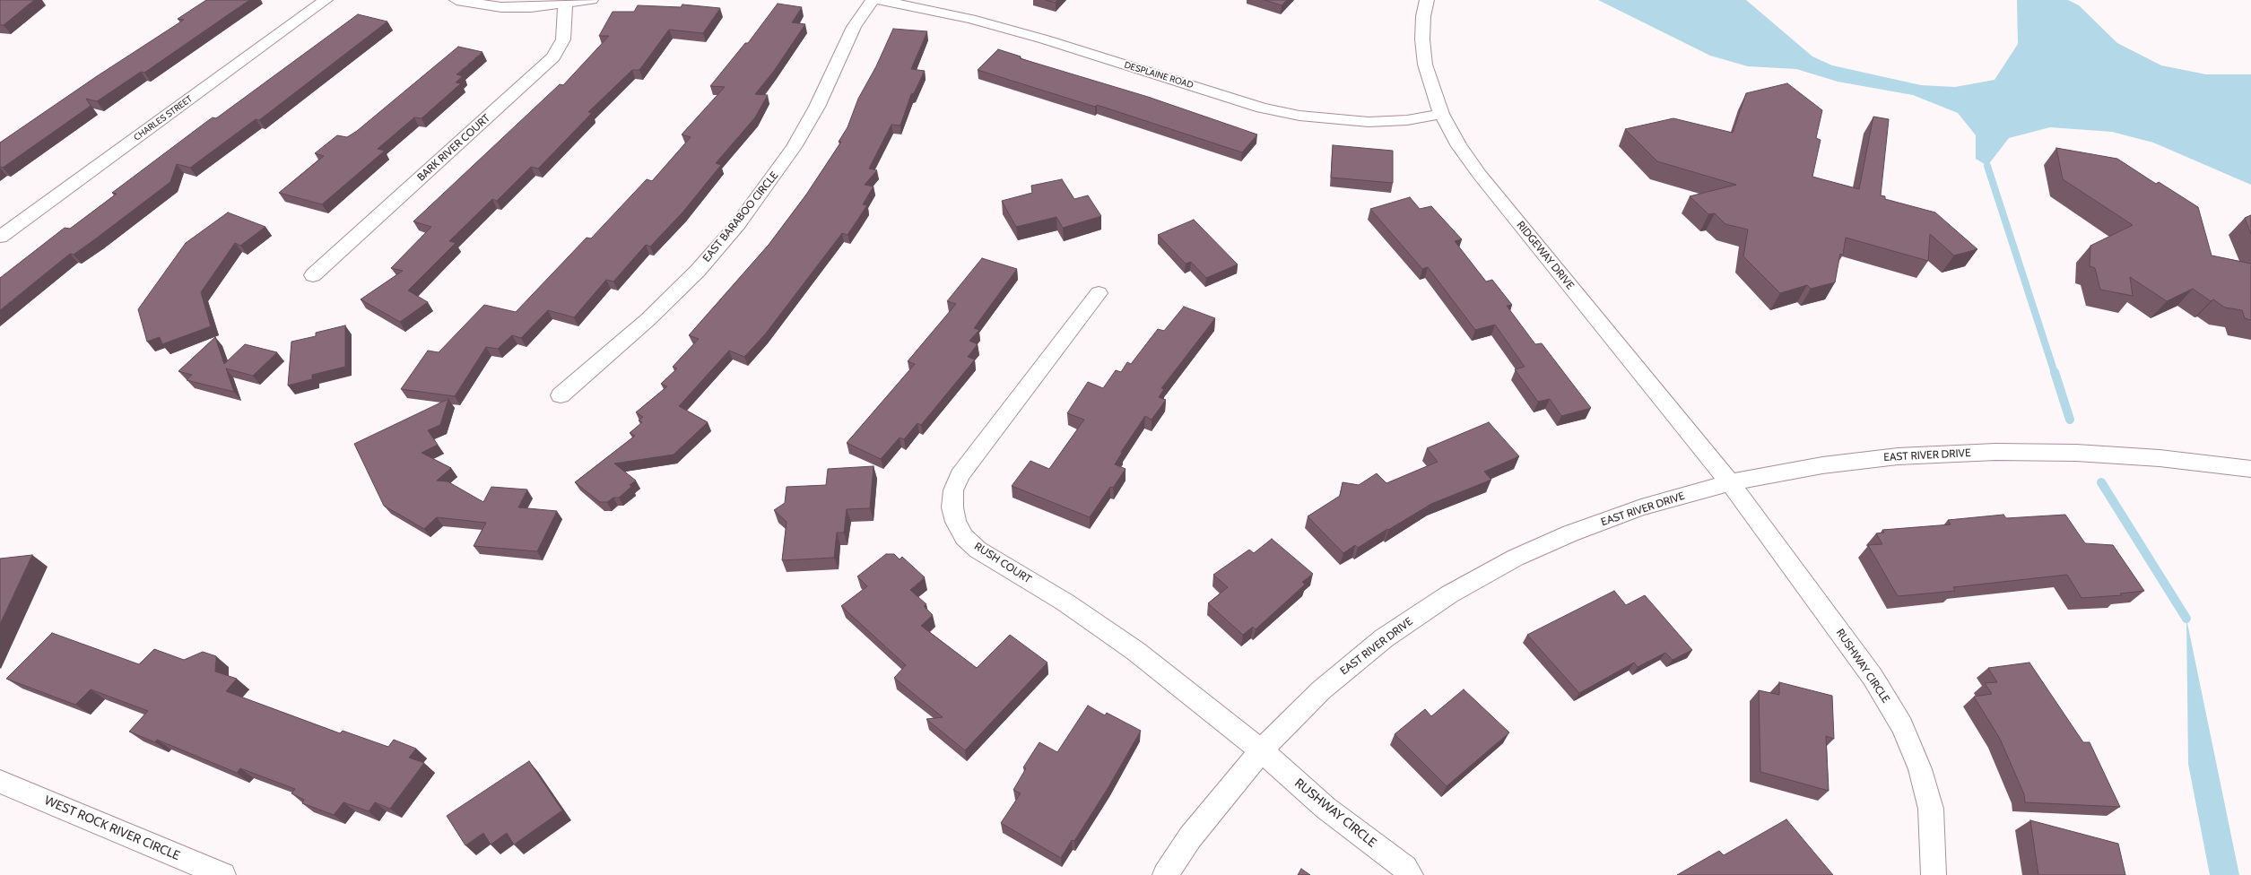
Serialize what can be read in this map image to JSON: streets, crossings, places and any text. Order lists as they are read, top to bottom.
{
  "streets": {
    "street": [
      "DESPLAINE ROAD",
      "CHARLES STREET",
      "BARK RIVER COURT",
      "EAST BARABOO CIRCLE",
      "RIDGEWAY DRIVE",
      "EAST RIVER DRIVE",
      "RUSH COURT",
      "RUSHWAY CIRCLE",
      "WEST ROCK RIVER CIRCLE"
    ]
  },
  "crossings": [
    ["DESPLAINE ROAD", "RIDGEWAY DRIVE"],
    ["RIDGEWAY DRIVE", "EAST RIVER DRIVE"],
    ["RIDGEWAY DRIVE", "RUSHWAY CIRCLE"],
    ["EAST RIVER DRIVE", "RUSH COURT"],
    ["EAST RIVER DRIVE", "RUSHWAY CIRCLE"],
    ["RUSH COURT", "RUSHWAY CIRCLE"]
  ]
}
